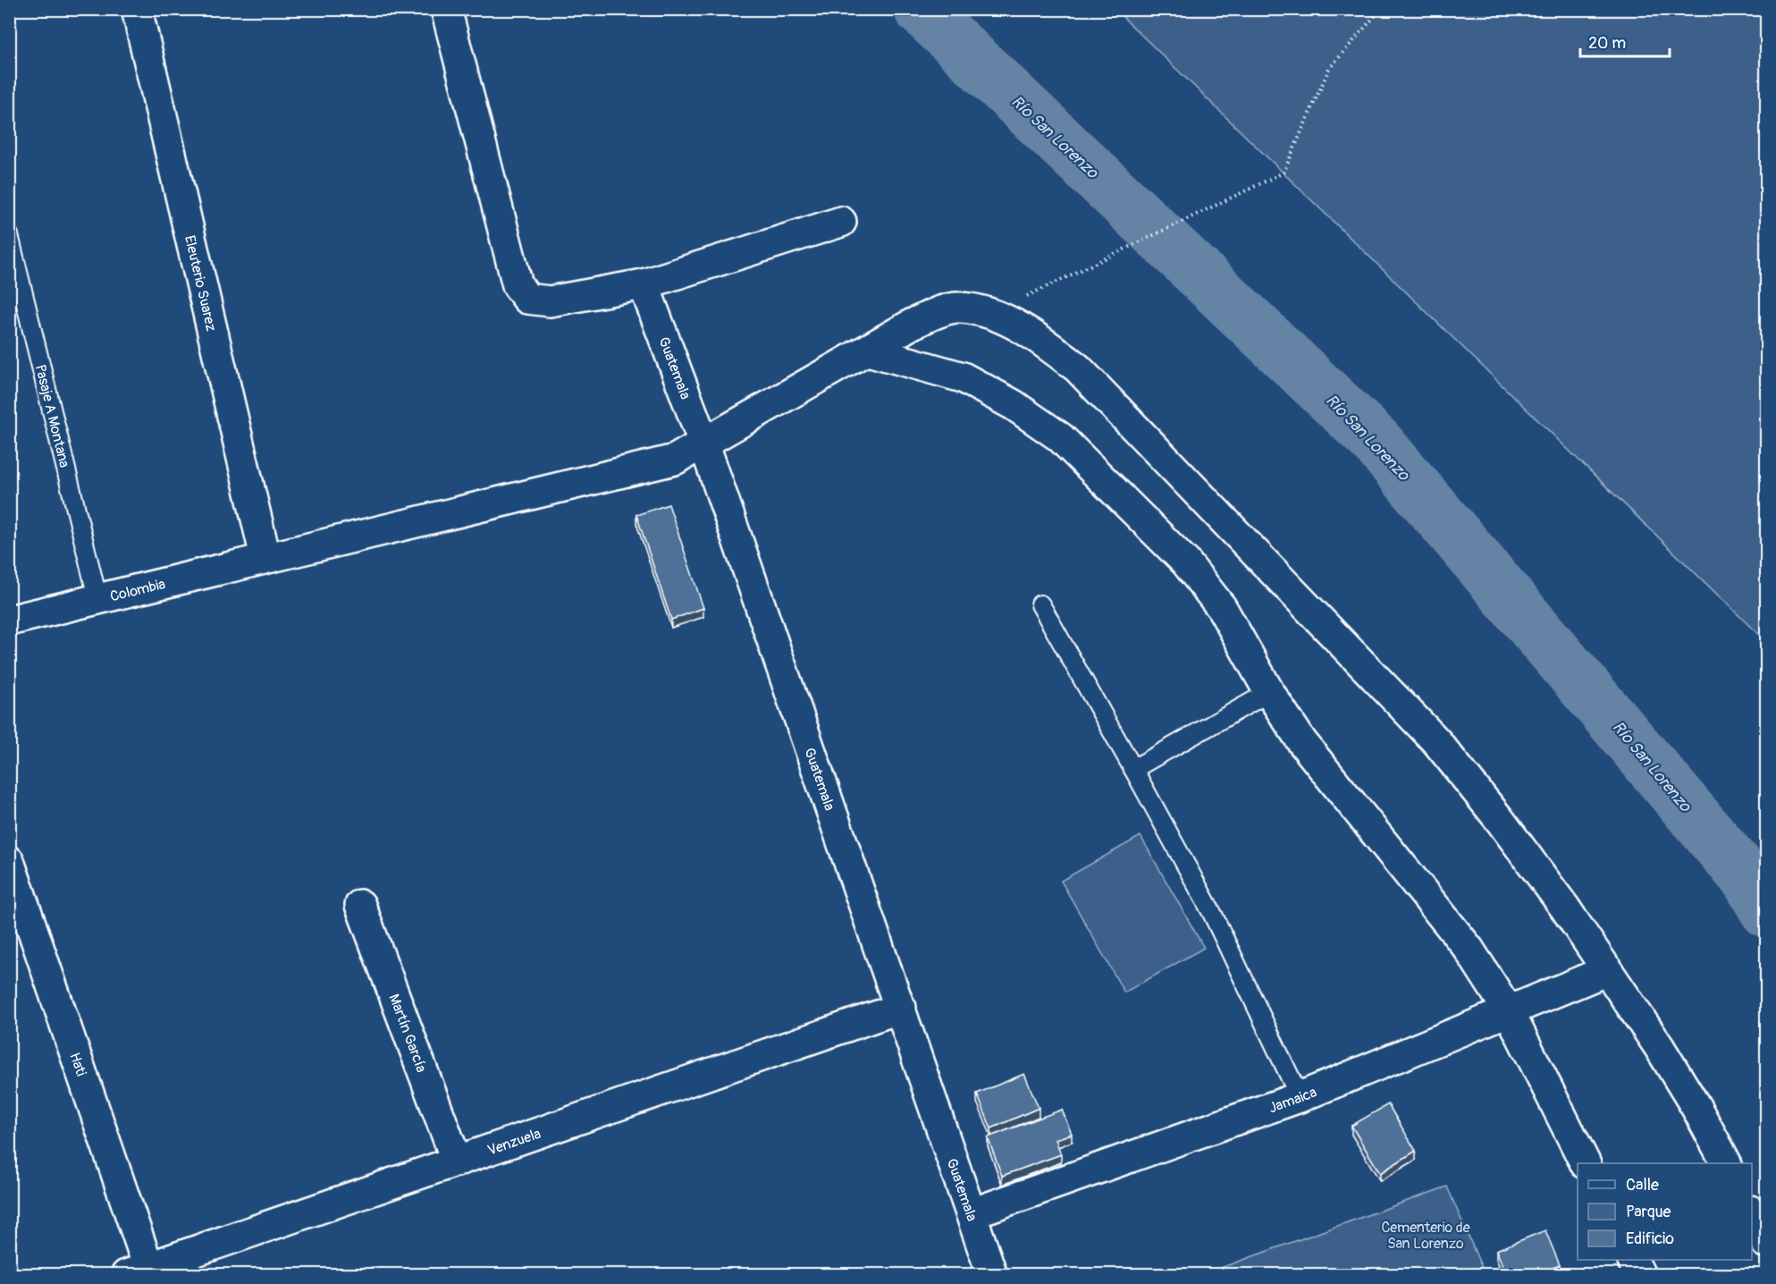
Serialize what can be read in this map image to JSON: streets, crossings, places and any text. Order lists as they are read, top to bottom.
{
  "streets": {
    "street": [
      "Eleuterio Suarez",
      "Guatemala",
      "Colombia",
      "Martín García",
      "Hati",
      "Jamaica",
      "Venzuela"
    ],
    "lane": ["Pasaje A Montana"]
  },
  "crossings": [
    ["Eleuterio Suarez", "Colombia"],
    ["Guatemala", "Colombia"],
    ["Guatemala", "Jamaica"],
    ["Guatemala", "Venzuela"],
    ["Pasaje A Montana", "Colombia"],
    ["Colombia", "Jamaica"],
    ["Martín García", "Venzuela"],
    ["Hati", "Venzuela"]
  ],
  "water": ["Río San Lorenzo"],
  "parks": ["Cementerio de San Lorenzo"],
  "legend": ["Calle", "Parque", "Edificio"],
  "scale_bar": "20 m"
}
